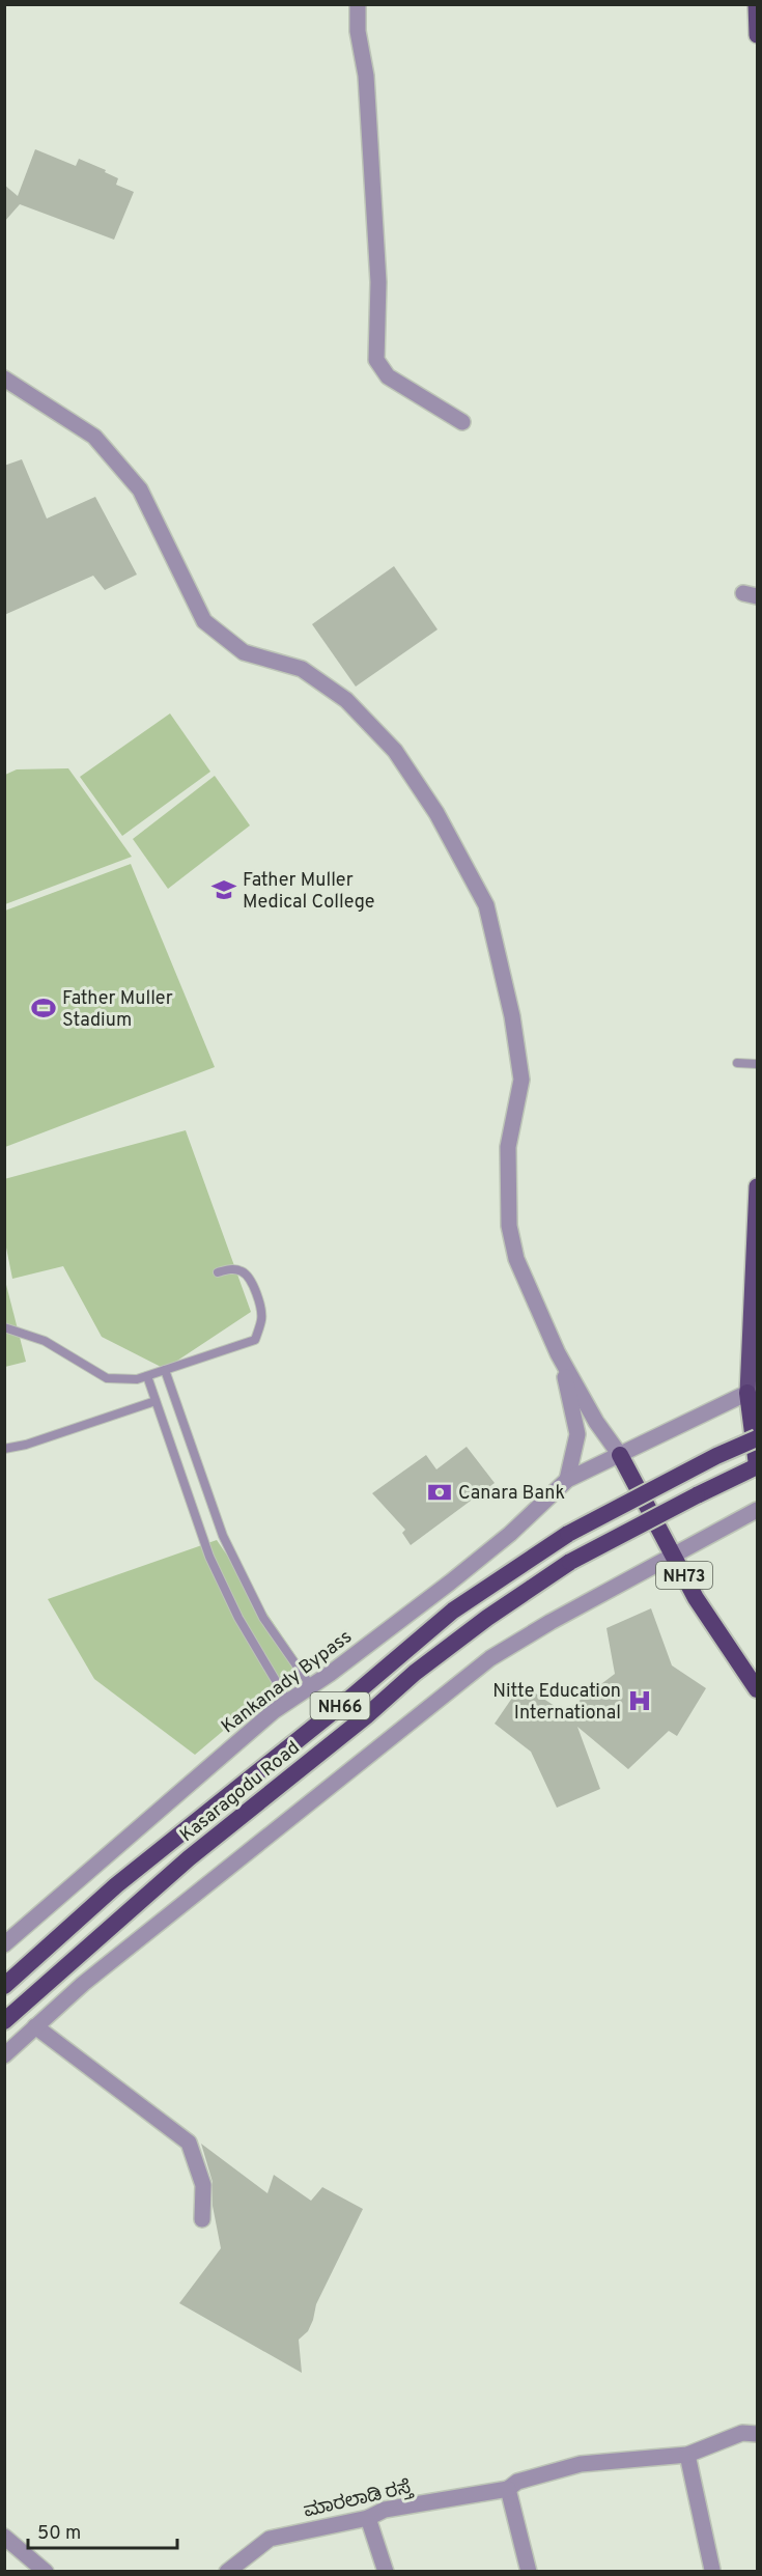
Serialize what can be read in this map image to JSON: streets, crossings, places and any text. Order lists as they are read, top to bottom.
{
  "streets": {
    "highway": ["NH73", "NH66", "Kasaragodu Road"],
    "street": ["Kankanady Bypass", "ಮಾರಲಾಡಿ ರಸ್ತೆ"]
  },
  "crossings": [
    ["NH73", "Kankanady Bypass"]
  ],
  "places": {
    "school or university": ["Father Muller Medical College"],
    "sports": ["Father Muller Stadium"],
    "bank": ["Canara Bank"],
    "hospital": ["Nitte Education International"]
  },
  "scale_bar": "50 m"
}
